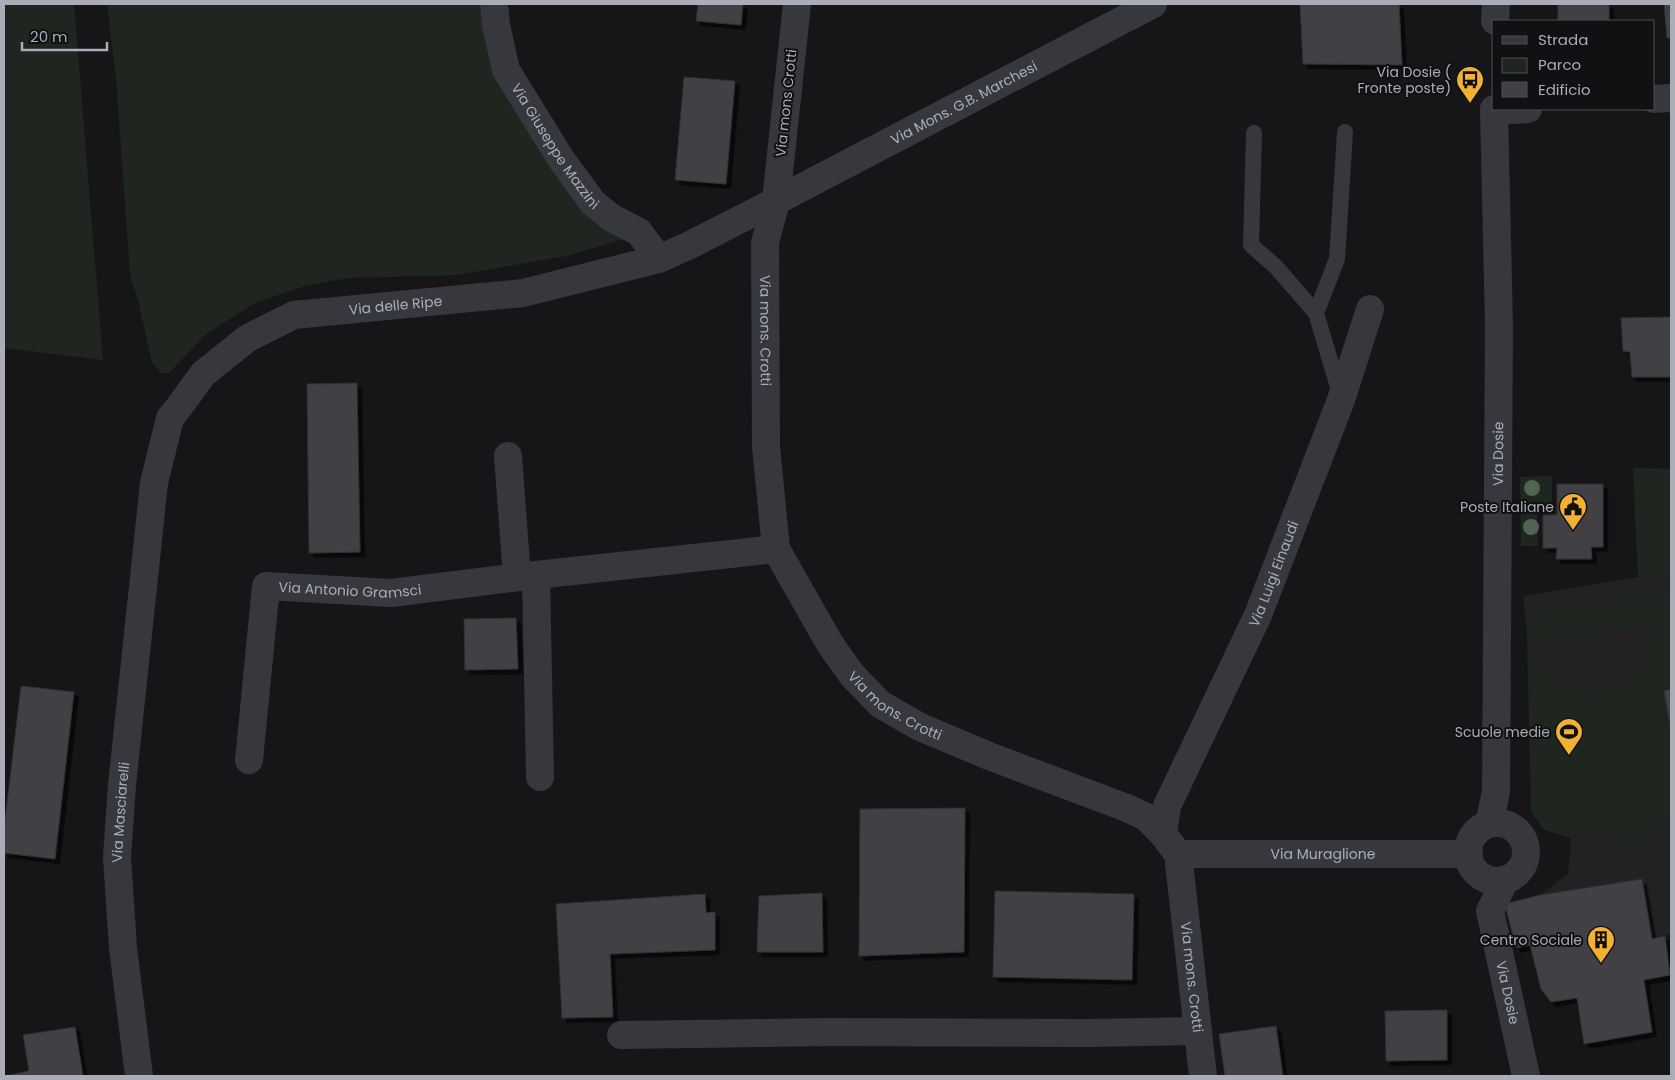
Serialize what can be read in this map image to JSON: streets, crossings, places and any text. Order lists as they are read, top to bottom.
{
  "streets": {
    "street": [
      "Via Mons. G.B. Marchesi",
      "Via mons Crotti",
      "Via Giuseppe Mazzini",
      "Via delle Ripe",
      "Via mons. Crotti",
      "Via Dosie",
      "Via Luigi Einaudi",
      "Via Antonio Gramsci",
      "Via Masciarelli",
      "Via Muraglione"
    ]
  },
  "crossings": [
    ["Via Mons. G.B. Marchesi", "Via mons Crotti"],
    ["Via Mons. G.B. Marchesi", "Via delle Ripe"],
    ["Via Mons. G.B. Marchesi", "Via mons. Crotti"],
    ["Via mons Crotti", "Via delle Ripe"],
    ["Via mons Crotti", "Via mons. Crotti"],
    ["Via Giuseppe Mazzini", "Via delle Ripe"],
    ["Via delle Ripe", "Via mons. Crotti"],
    ["Via delle Ripe", "Via Masciarelli"],
    ["Via mons. Crotti", "Via Luigi Einaudi"],
    ["Via mons. Crotti", "Via Antonio Gramsci"],
    ["Via mons. Crotti", "Via Muraglione"],
    ["Via Dosie", "Via Muraglione"],
    ["Via Luigi Einaudi", "Via Muraglione"]
  ],
  "places": {
    "bus stop": ["Via Dosie ( Fronte poste)"],
    "public building": ["Poste Italiane"],
    "sports": ["Scuole medie"],
    "building": ["Centro Sociale"]
  },
  "legend": ["Strada", "Parco", "Edificio"],
  "scale_bar": "20 m"
}
